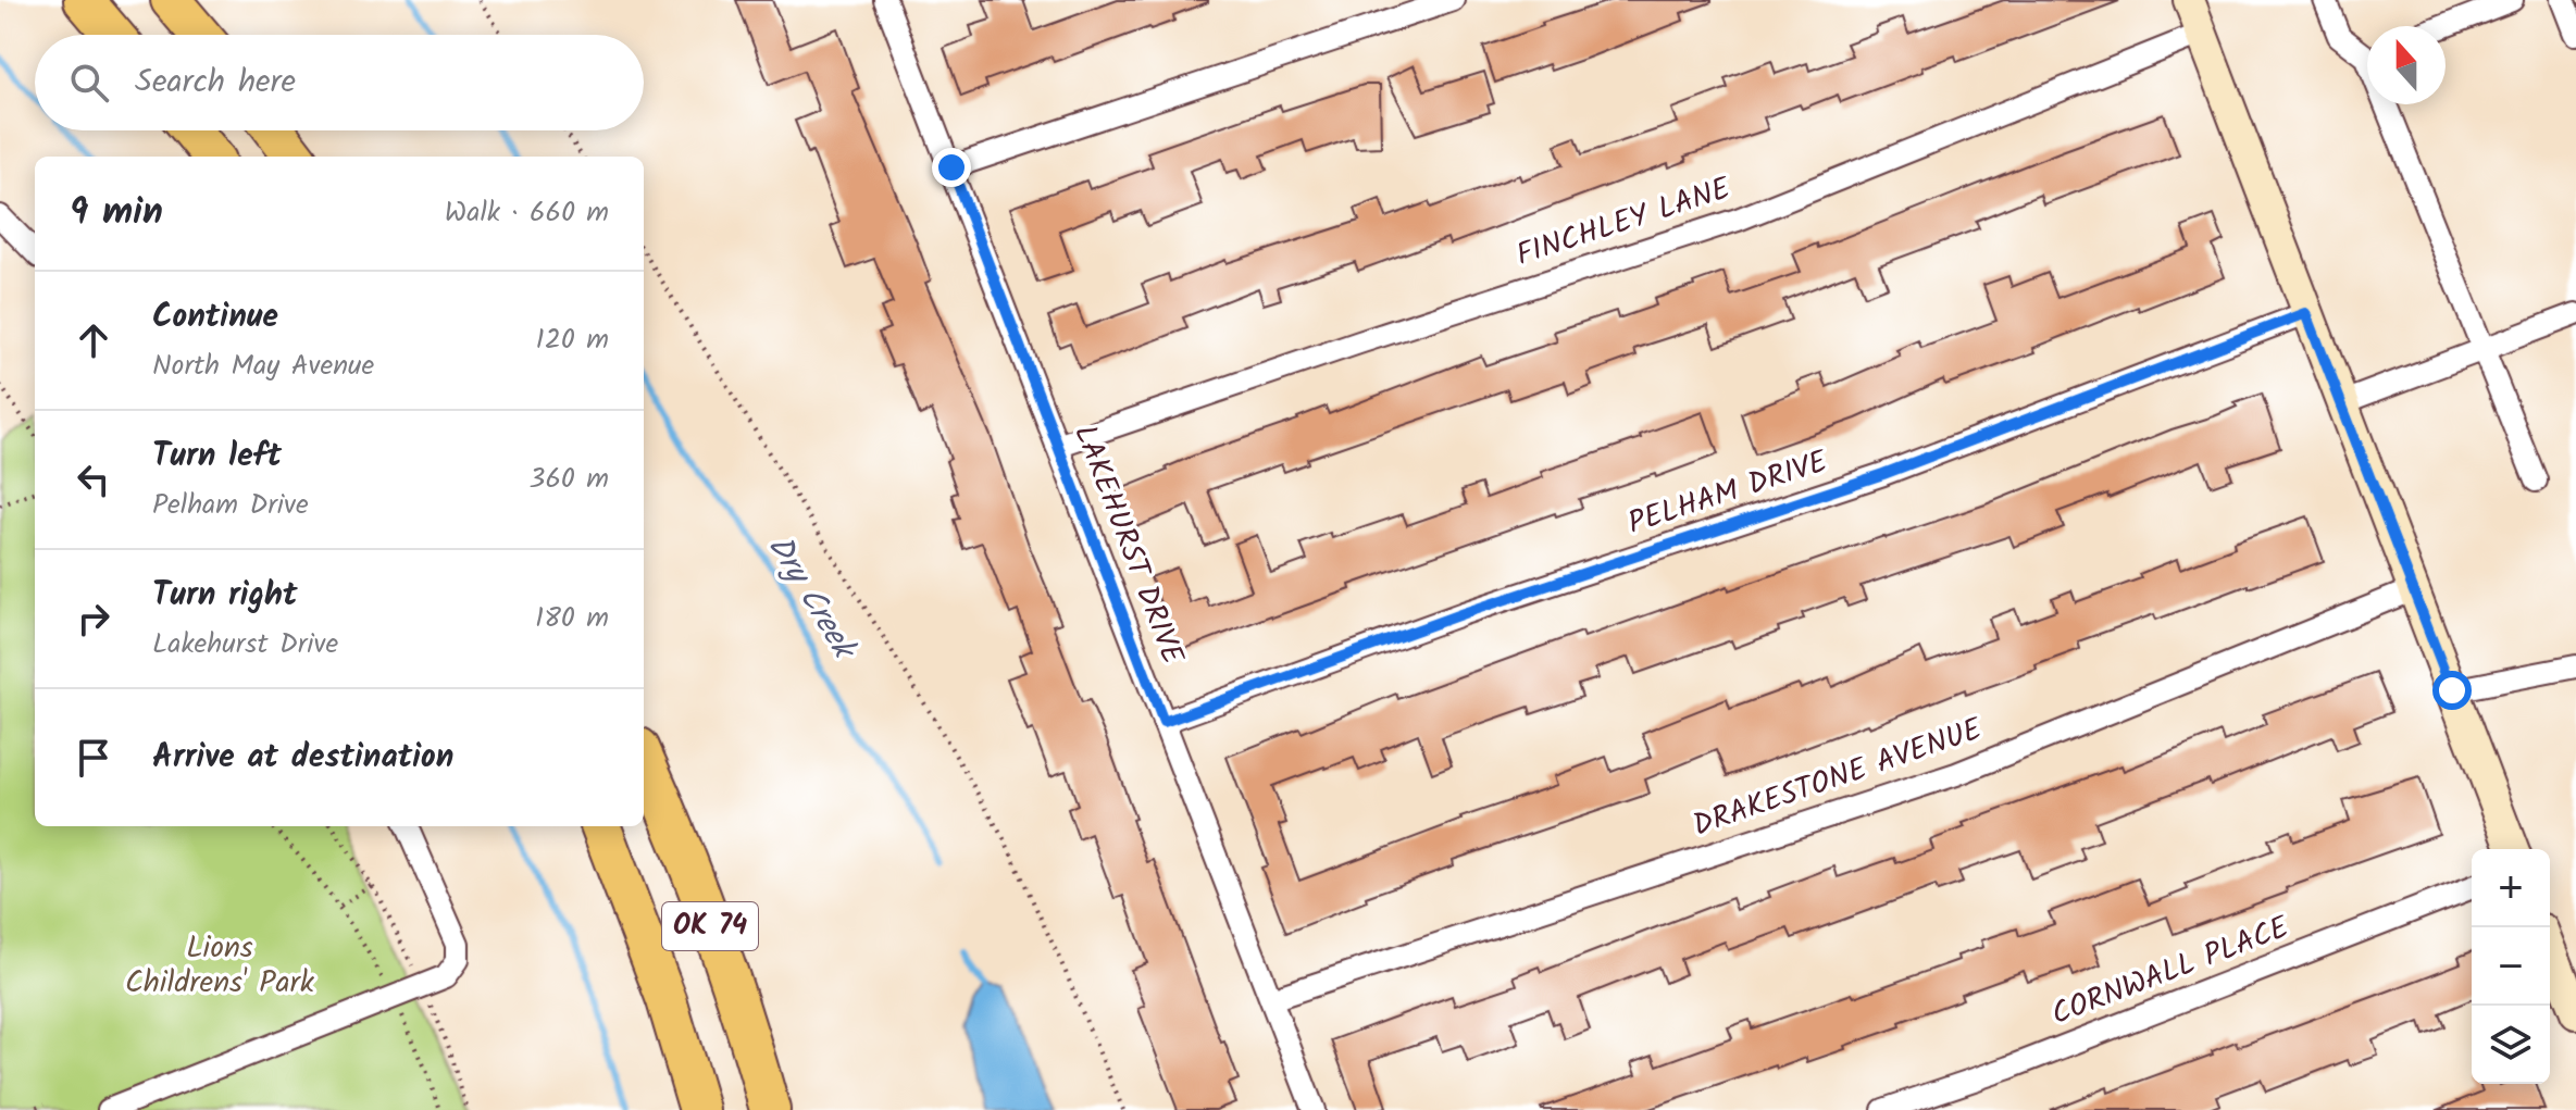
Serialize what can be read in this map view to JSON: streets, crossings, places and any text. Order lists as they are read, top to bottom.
{
  "streets": {
    "highway": ["OK 74"],
    "street": [
      "FINCHLEY LANE",
      "PELHAM DRIVE",
      "LAKEHURST DRIVE",
      "DRAKESTONE AVENUE",
      "CORNWALL PLACE"
    ]
  },
  "crossings": [
    ["FINCHLEY LANE", "LAKEHURST DRIVE"],
    ["PELHAM DRIVE", "LAKEHURST DRIVE"],
    ["LAKEHURST DRIVE", "DRAKESTONE AVENUE"]
  ],
  "water": ["Dry Creek"],
  "parks": ["Lions Childrens' Park"],
  "north": "top",
  "page": {
    "search": "Search here",
    "heading": ["9 min", "Walk · 660 m"],
    "list": [
      ["Continue", "North May Avenue", "120 m"],
      ["Turn left", "Pelham Drive", "360 m"],
      ["Turn right", "Lakehurst Drive", "180 m"],
      "Arrive at destination"
    ],
    "map_buttons": ["+", "−"]
  }
}
